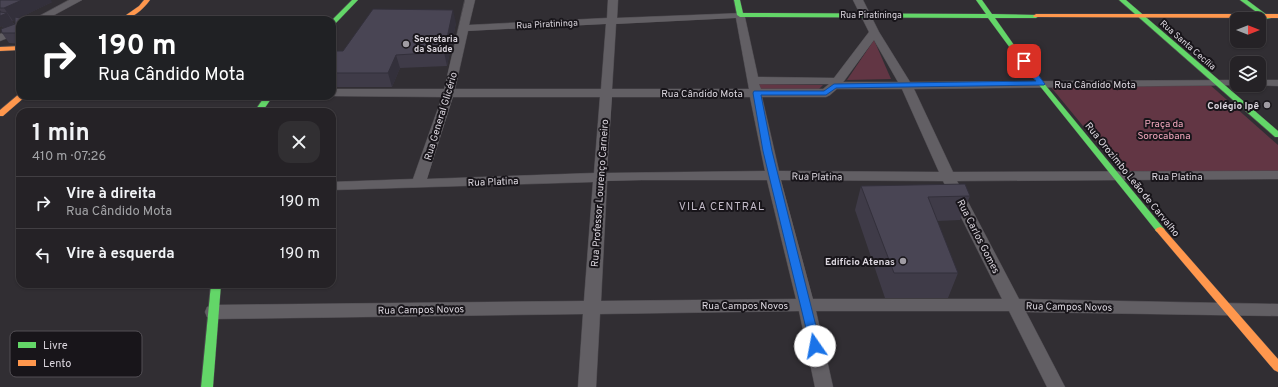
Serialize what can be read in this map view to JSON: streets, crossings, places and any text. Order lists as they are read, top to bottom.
{
  "streets": {
    "main road": ["Rua Piratininga", "Rua Santa Cecília", "Rua Orozimbo Leão de Carvalho"],
    "street": [
      "Rua Cândido Mota",
      "Rua General Glicério",
      "Rua Platina",
      "Rua Professor Lourenço Carneiro",
      "Rua Carlos Gomes",
      "Rua Campos Novos"
    ]
  },
  "crossings": [
    ["Rua Piratininga", "Rua Santa Cecília"],
    ["Rua Piratininga", "Rua General Glicério"],
    ["Rua Piratininga", "Rua Orozimbo Leão de Carvalho"],
    ["Rua Piratininga", "Rua Professor Lourenço Carneiro"],
    ["Rua Piratininga", "Rua Carlos Gomes"],
    ["Rua Santa Cecília", "Rua Cândido Mota"],
    ["Rua Cândido Mota", "Rua General Glicério"],
    ["Rua Cândido Mota", "Rua Orozimbo Leão de Carvalho"],
    ["Rua Cândido Mota", "Rua Professor Lourenço Carneiro"],
    ["Rua Cândido Mota", "Rua Carlos Gomes"],
    ["Rua General Glicério", "Rua Platina"],
    ["Rua Platina", "Rua Orozimbo Leão de Carvalho"],
    ["Rua Platina", "Rua Professor Lourenço Carneiro"],
    ["Rua Platina", "Rua Carlos Gomes"],
    ["Rua Orozimbo Leão de Carvalho", "Rua Campos Novos"],
    ["Rua Professor Lourenço Carneiro", "Rua Campos Novos"],
    ["Rua Carlos Gomes", "Rua Campos Novos"]
  ],
  "districts": ["VILA CENTRAL"],
  "parks": ["Praça da Sorocabana"],
  "places": ["Secretaria da Saúde", "Colégio Ipê", "Edifício Atenas"],
  "legend": ["Livre", "Lento"],
  "north": "right",
  "page": {
    "turn": ["190 m", "Rua Cândido Mota"],
    "heading": ["1 min", "410 m · 07:26"],
    "list": [
      {
        "name": "Vire à direita",
        "note": "Rua Cândido Mota",
        "value": "190 m"
      },
      {
        "name": "Vire à esquerda",
        "value": "190 m"
      }
    ]
  }
}
